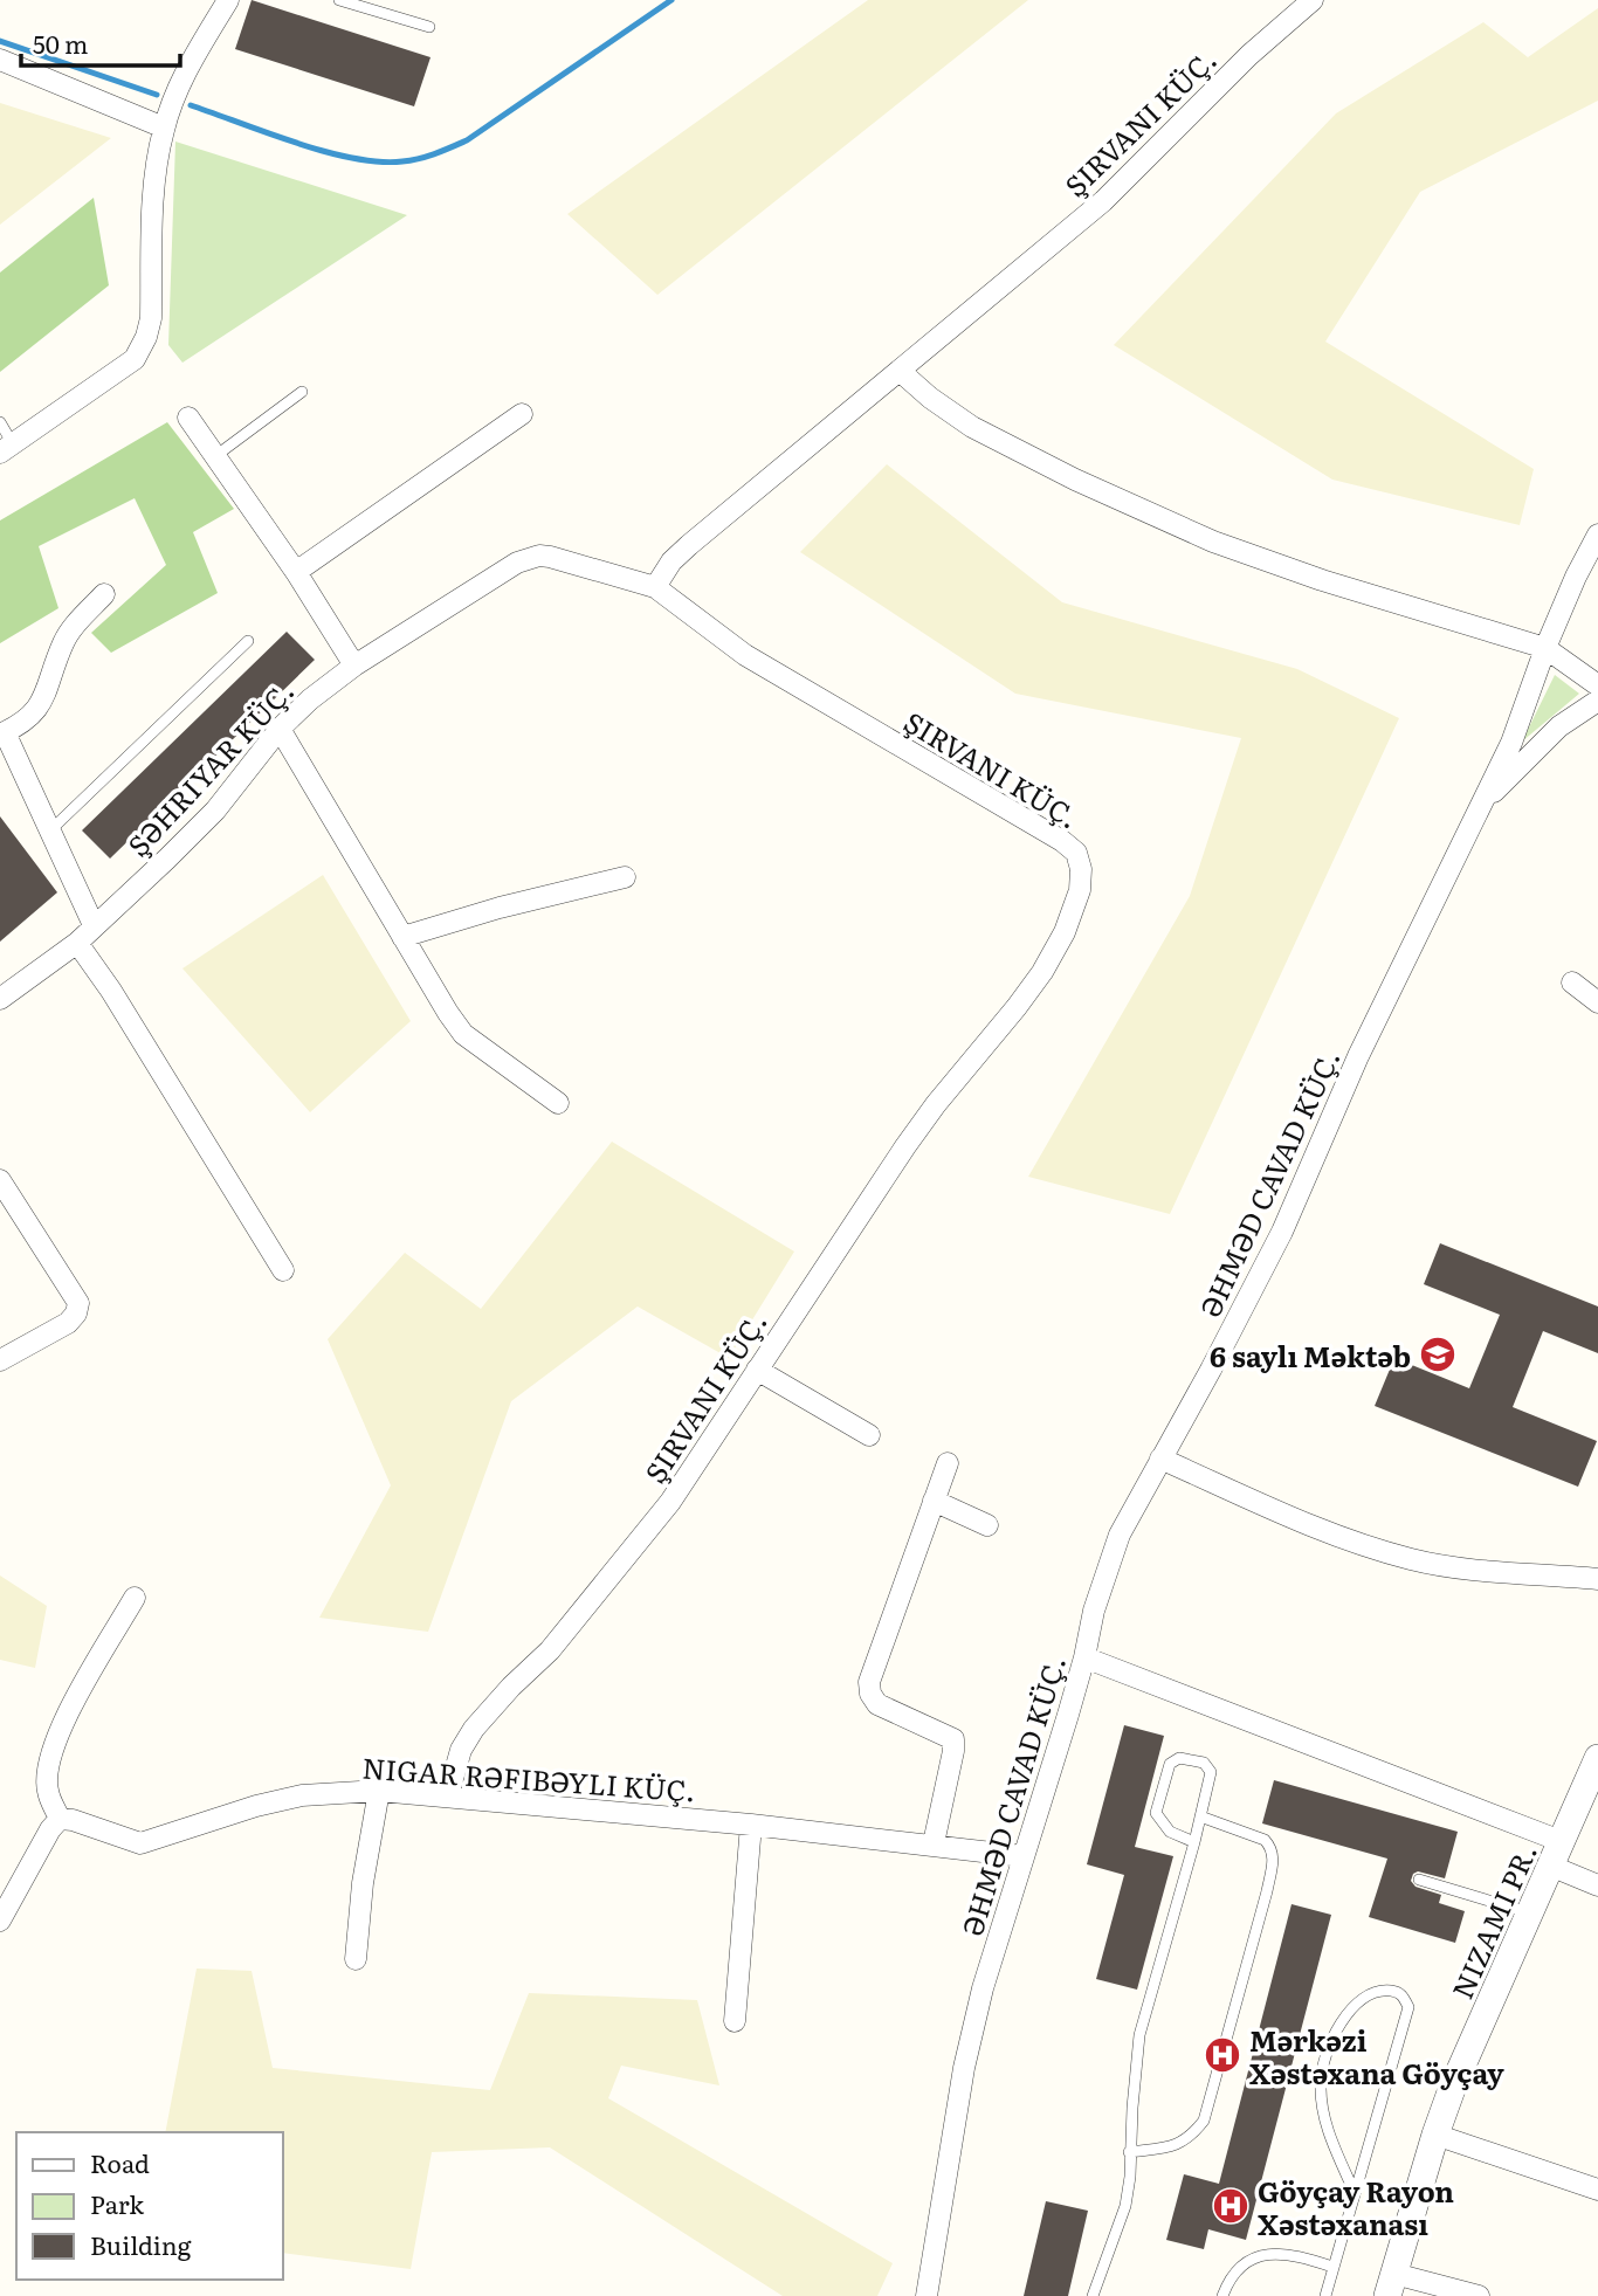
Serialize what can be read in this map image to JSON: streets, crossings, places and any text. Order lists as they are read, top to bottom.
{
  "streets": {
    "street": [
      "ŞIRVANI KÜÇ.",
      "ŞƏHRIYAR KÜÇ.",
      "ƏHMƏD CAVAD KÜÇ.",
      "NIGAR RƏFIBƏYLI KÜÇ.",
      "NIZAMI PR."
    ]
  },
  "crossings": [
    ["ŞIRVANI KÜÇ.", "ŞƏHRIYAR KÜÇ."],
    ["ŞIRVANI KÜÇ.", "NIGAR RƏFIBƏYLI KÜÇ."],
    ["ƏHMƏD CAVAD KÜÇ.", "NIGAR RƏFIBƏYLI KÜÇ."]
  ],
  "places": {
    "school or university": ["6 saylı Məktəb"],
    "hospital": ["Mərkəzi Xəstəxana Göyçay", "Göyçay Rayon Xəstəxanası"]
  },
  "legend": ["Road", "Park", "Building"],
  "scale_bar": "50 m"
}
